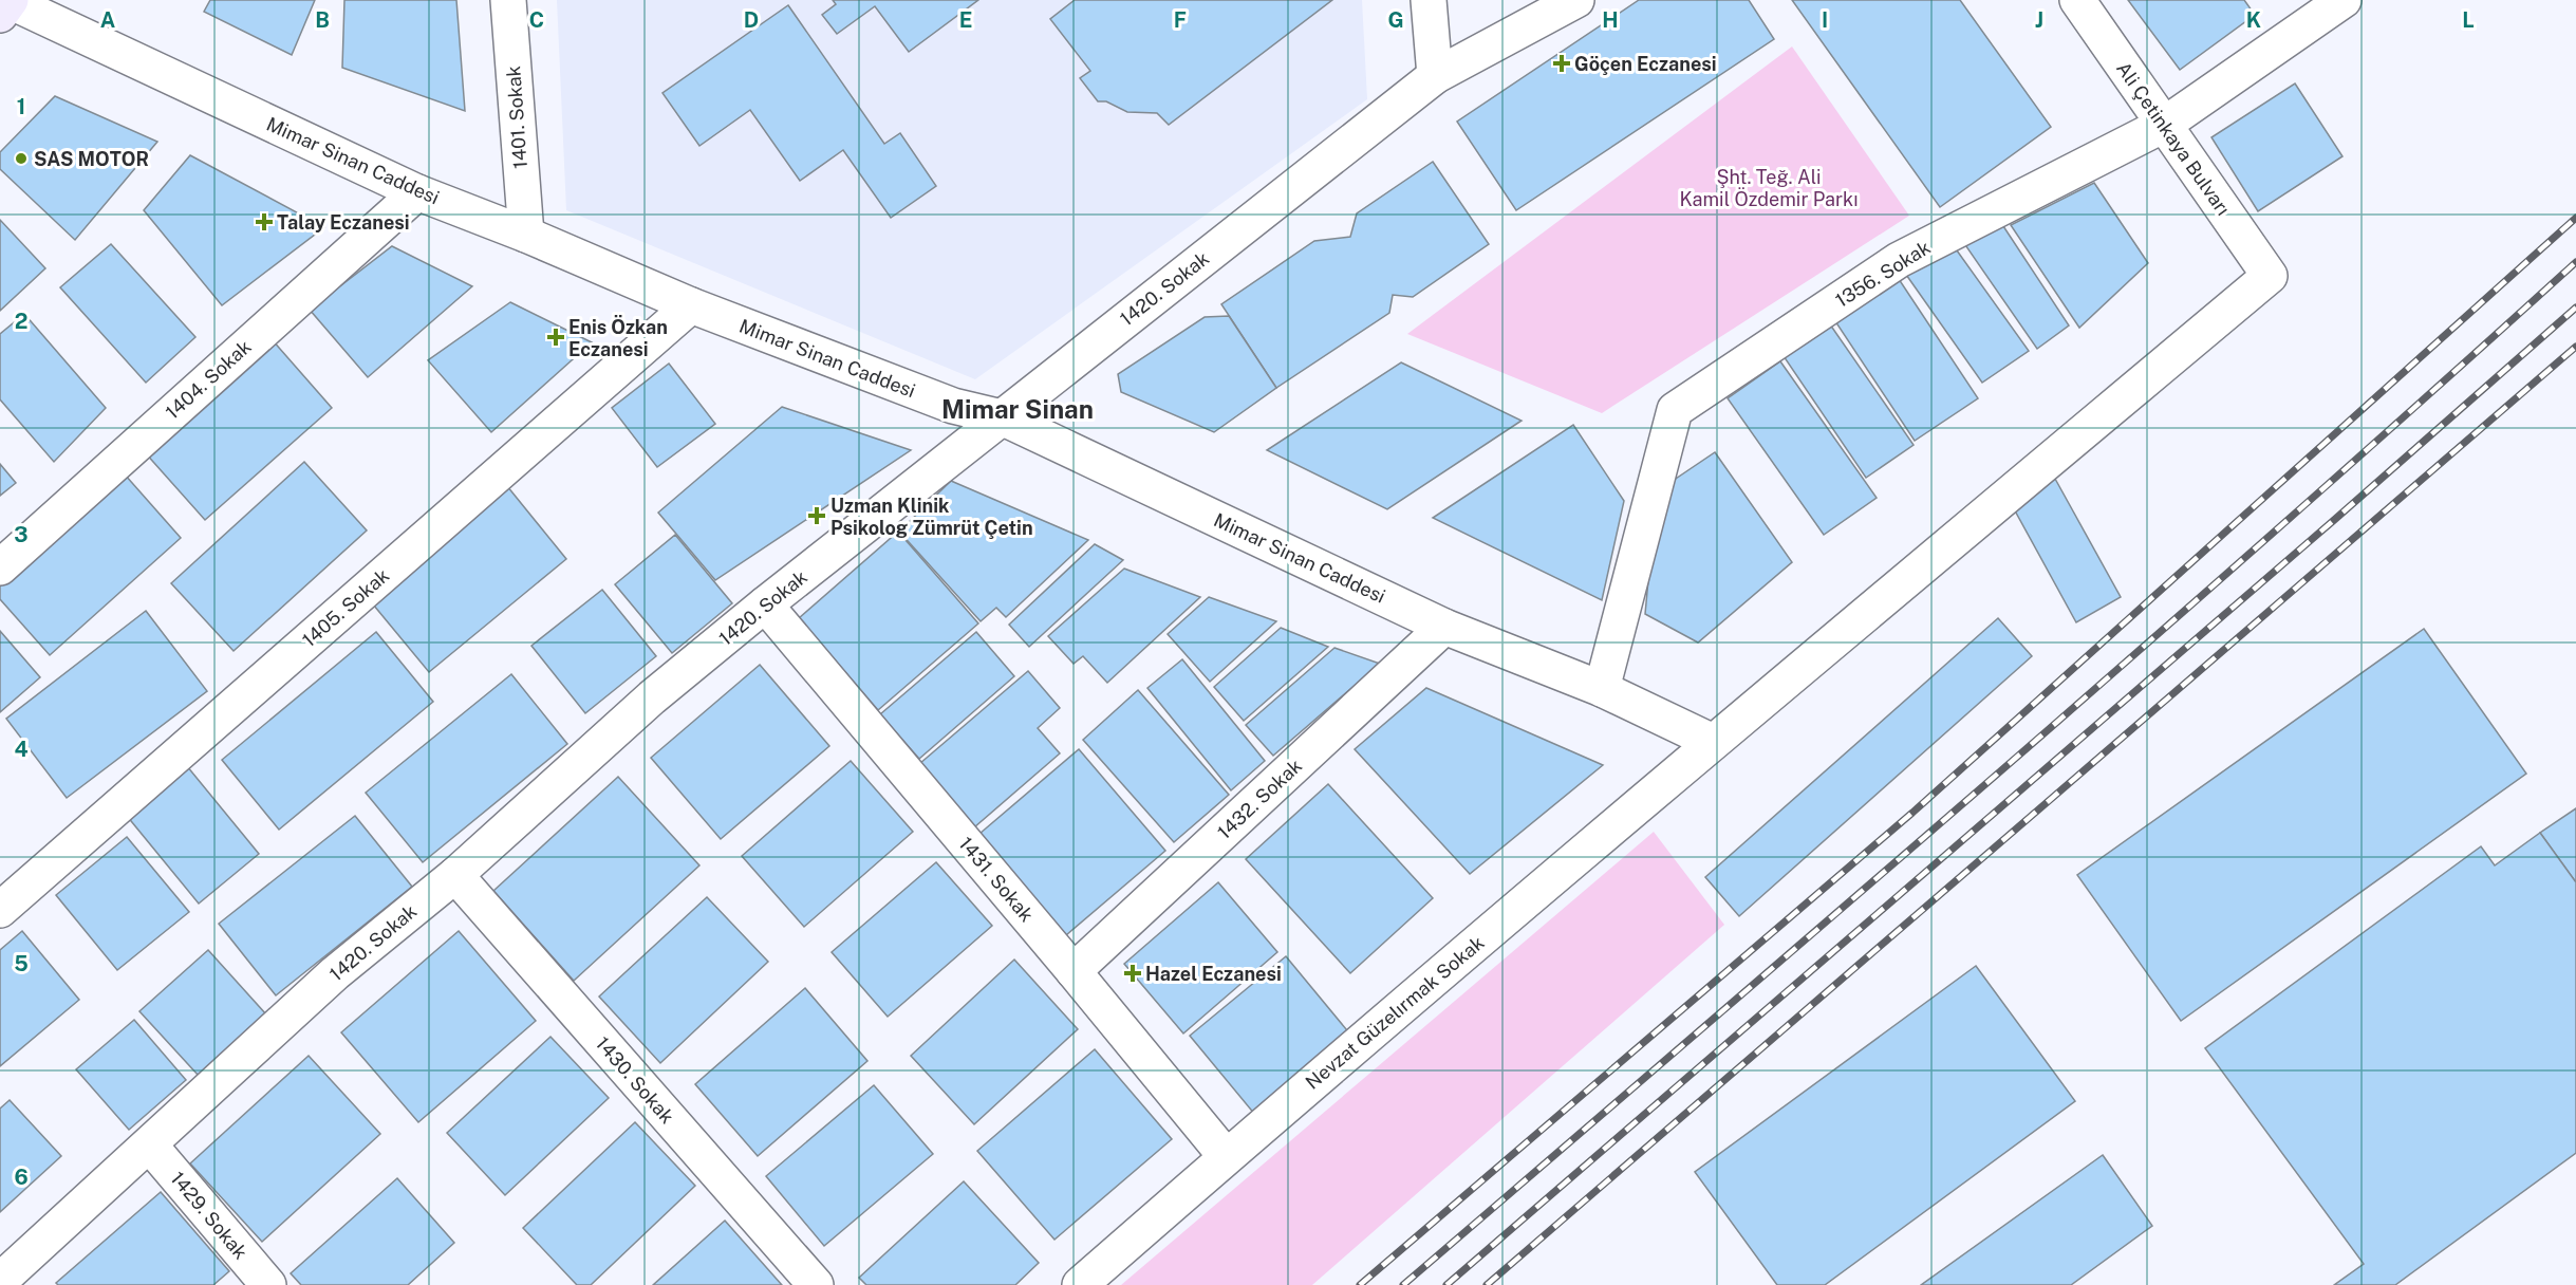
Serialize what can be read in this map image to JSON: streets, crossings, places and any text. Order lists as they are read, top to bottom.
{
  "streets": {
    "street": [
      "1401. Sokak",
      "Ali Çetinkaya Bulvarı",
      "Mimar Sinan Caddesi",
      "1356. Sokak",
      "1420. Sokak",
      "1404. Sokak",
      "1405. Sokak",
      "1432. Sokak",
      "1431. Sokak",
      "Nevzat Güzelırmak Sokak",
      "1430. Sokak",
      "1429. Sokak"
    ]
  },
  "crossings": [
    ["1401. Sokak", "Mimar Sinan Caddesi"],
    ["Ali Çetinkaya Bulvarı", "1356. Sokak"],
    ["Ali Çetinkaya Bulvarı", "Nevzat Güzelırmak Sokak"],
    ["Mimar Sinan Caddesi", "1356. Sokak"],
    ["Mimar Sinan Caddesi", "1420. Sokak"],
    ["Mimar Sinan Caddesi", "1404. Sokak"],
    ["Mimar Sinan Caddesi", "1405. Sokak"],
    ["Mimar Sinan Caddesi", "1432. Sokak"],
    ["Mimar Sinan Caddesi", "Nevzat Güzelırmak Sokak"],
    ["1420. Sokak", "1431. Sokak"],
    ["1420. Sokak", "1430. Sokak"],
    ["1420. Sokak", "1429. Sokak"],
    ["1432. Sokak", "1431. Sokak"],
    ["1431. Sokak", "Nevzat Güzelırmak Sokak"]
  ],
  "districts": ["Mimar Sinan"],
  "parks": ["Şht. Teğ. Ali Kamil Özdemir Parkı"],
  "places": {
    "health": [
      "Göçen Eczanesi",
      "Talay Eczanesi",
      "Enis Özkan Eczanesi",
      "Uzman Klinik Psikolog Zümrüt Çetin",
      "Hazel Eczanesi"
    ],
    "other": ["SAS MOTOR"]
  },
  "grid": {
    "columns": [
      "A",
      "B",
      "C",
      "D",
      "E",
      "F",
      "G",
      "H",
      "I",
      "J",
      "K",
      "L"
    ],
    "rows": [
      "1",
      "2",
      "3",
      "4",
      "5",
      "6"
    ]
  }
}
